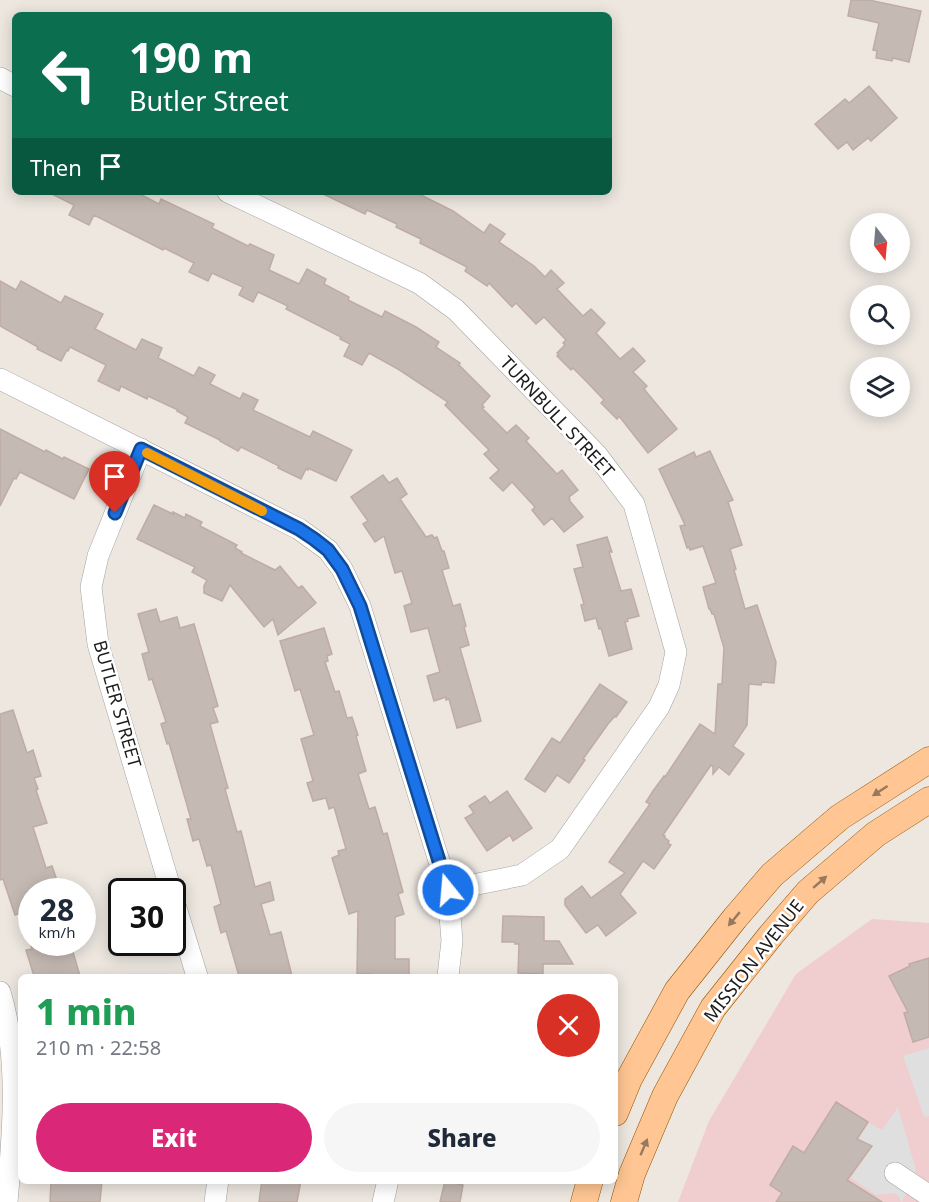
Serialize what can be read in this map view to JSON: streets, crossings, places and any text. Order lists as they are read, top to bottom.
{
  "streets": {
    "main road": ["MISSION AVENUE"],
    "street": ["TURNBULL STREET", "BUTLER STREET"]
  },
  "north": "bottom",
  "page": {
    "turn": ["190 m", "Butler Street"],
    "then": "Then",
    "speed": "28 km/h",
    "limit": "30",
    "heading": ["1 min", "210 m · 22:58"],
    "buttons": ["Exit", "Share"]
  }
}
